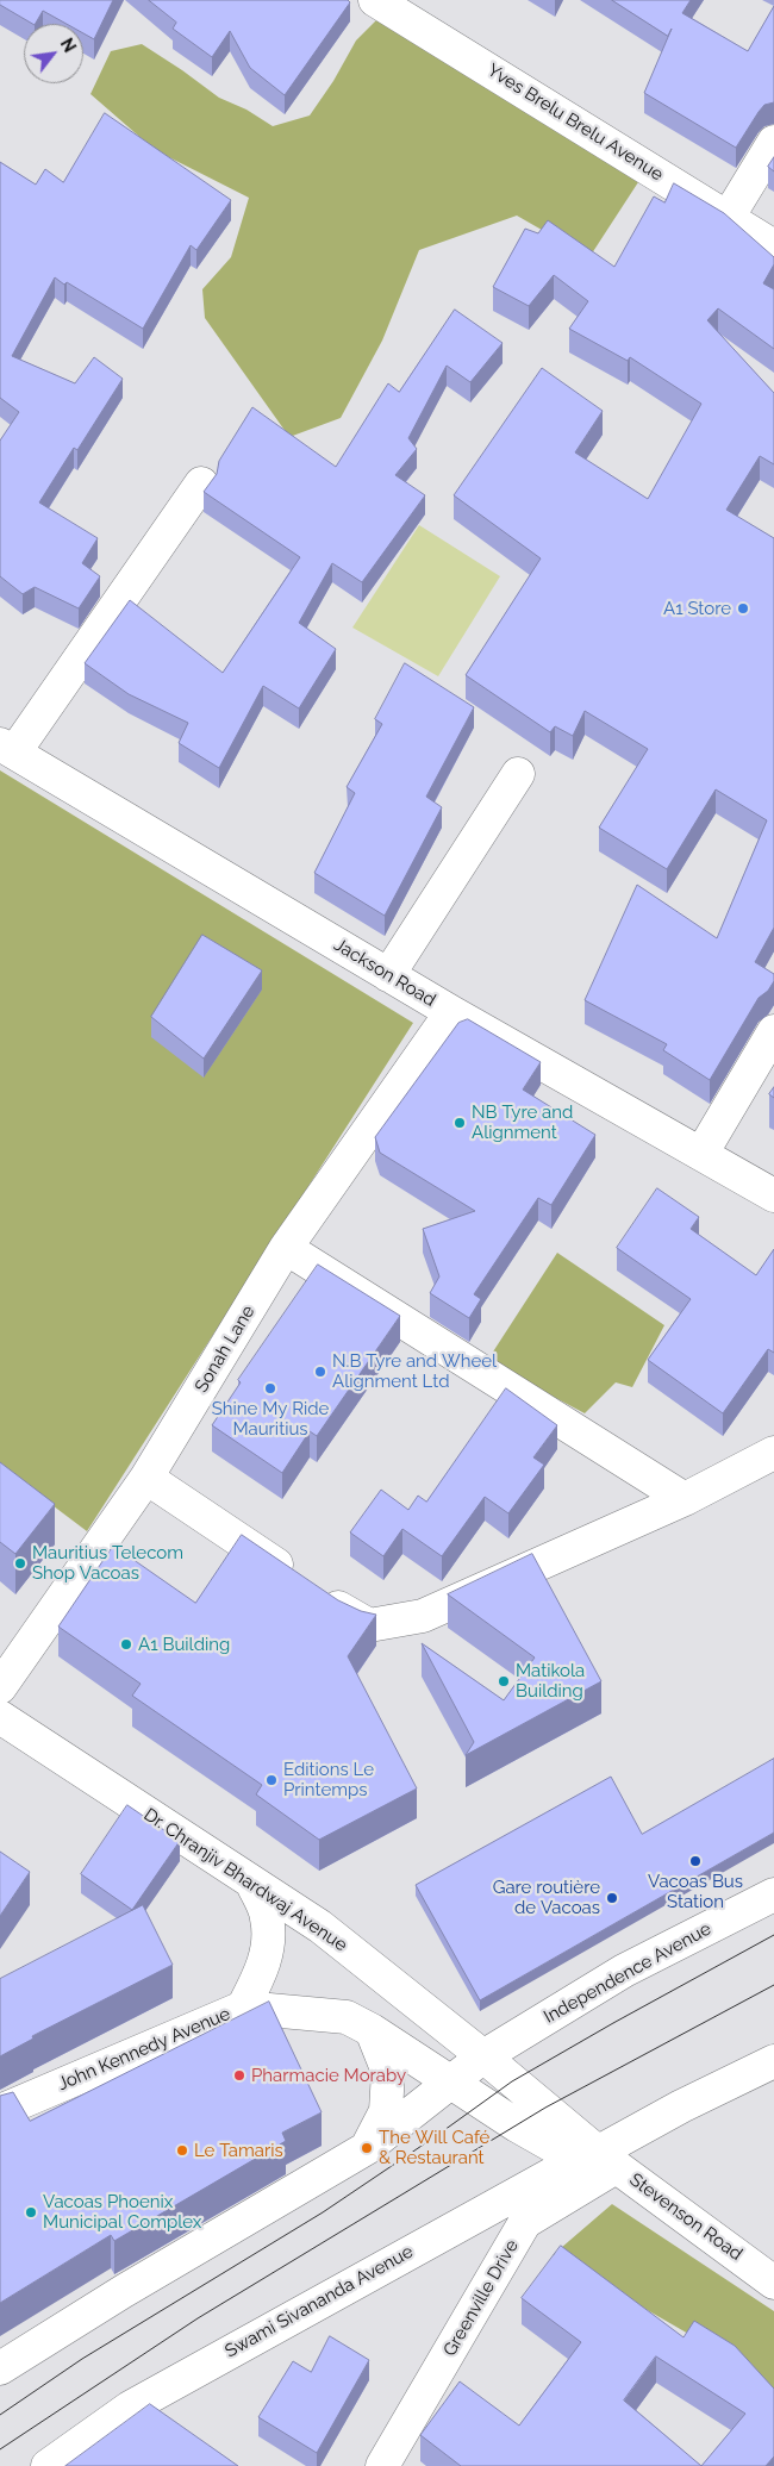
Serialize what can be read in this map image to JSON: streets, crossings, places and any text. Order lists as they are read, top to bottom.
{
  "streets": {
    "street": [
      "Yves Brelu Brelu Avenue",
      "Jackson Road",
      "Sonah Lane",
      "Dr. Chranjiv Bhardwaj Avenue",
      "Independence Avenue",
      "John Kennedy Avenue",
      "Stevenson Road",
      "Greenville Drive",
      "Swami Sivananda Avenue"
    ]
  },
  "crossings": [
    ["Jackson Road", "Sonah Lane"],
    ["Dr. Chranjiv Bhardwaj Avenue", "Independence Avenue"],
    ["Dr. Chranjiv Bhardwaj Avenue", "John Kennedy Avenue"],
    ["Dr. Chranjiv Bhardwaj Avenue", "Stevenson Road"],
    ["Dr. Chranjiv Bhardwaj Avenue", "Greenville Drive"],
    ["Dr. Chranjiv Bhardwaj Avenue", "Swami Sivananda Avenue"],
    ["John Kennedy Avenue", "Stevenson Road"],
    ["John Kennedy Avenue", "Greenville Drive"],
    ["John Kennedy Avenue", "Swami Sivananda Avenue"],
    ["Stevenson Road", "Greenville Drive"],
    ["Stevenson Road", "Swami Sivananda Avenue"],
    ["Greenville Drive", "Swami Sivananda Avenue"]
  ],
  "places": [
    "A1 Store",
    "NB Tyre and Alignment",
    "N.B Tyre and Wheel Alignment Ltd",
    "Shine My Ride Mauritius",
    "Mauritius Telecom Shop Vacoas",
    "A1 Building",
    "Matikola Building",
    "Editions Le Printemps",
    "Vacoas Bus Station",
    "Gare routière de Vacoas",
    "Pharmacie Moraby",
    "The Will Café & Restaurant",
    "Le Tamaris",
    "Vacoas Phoenix Municipal Complex"
  ],
  "north": "top right"
}
